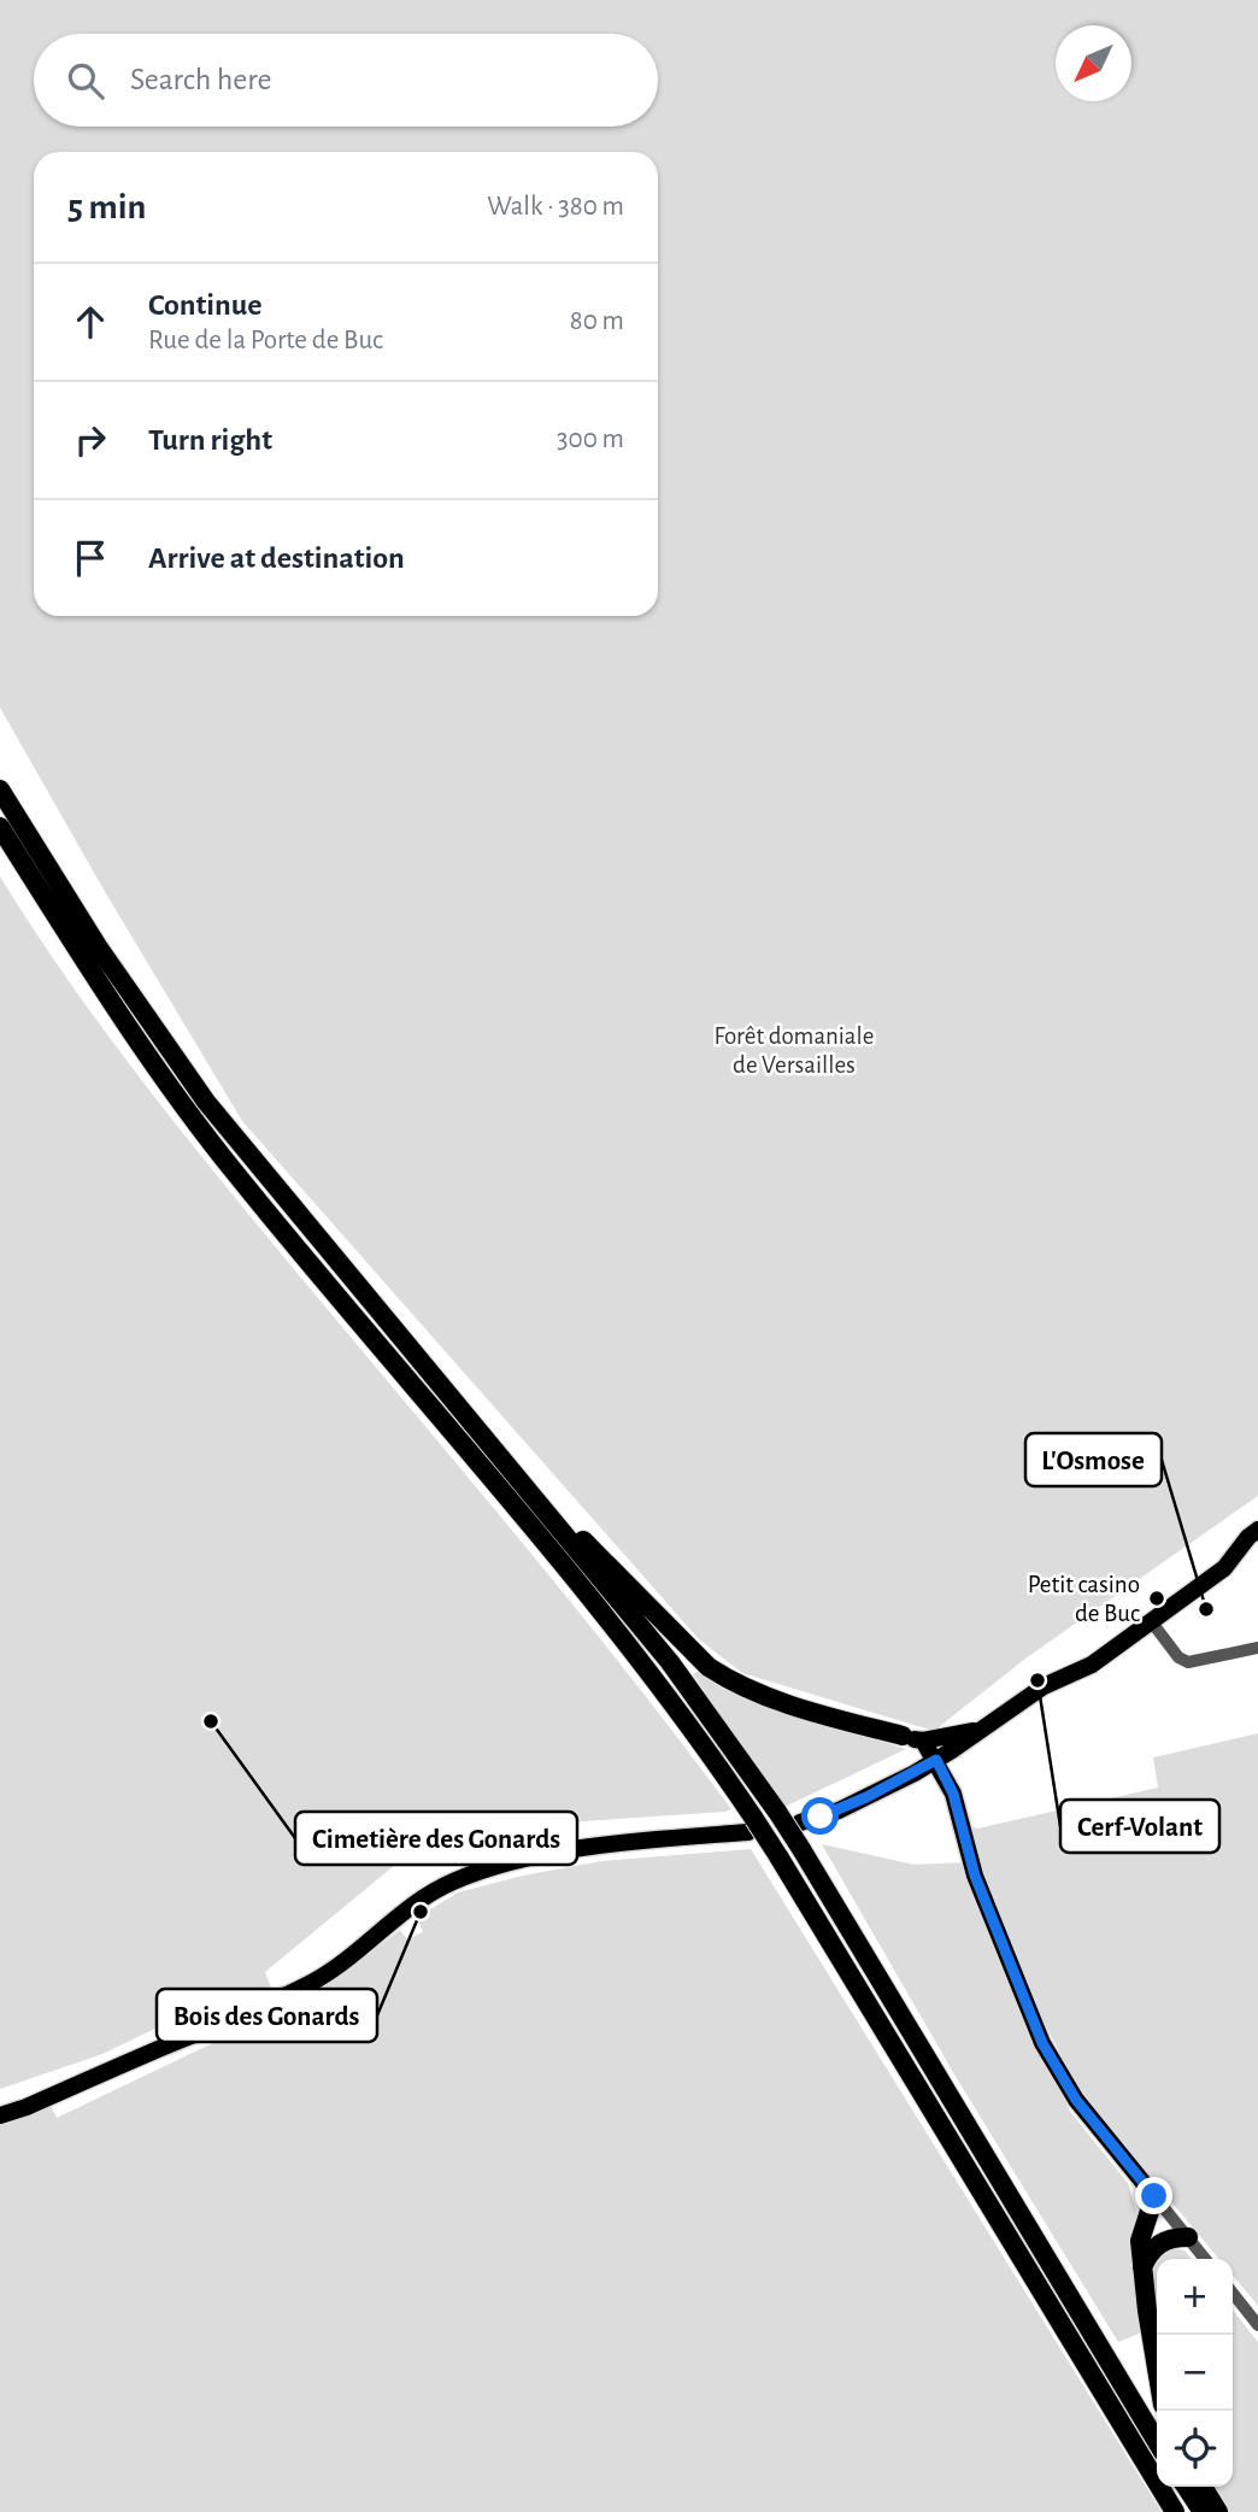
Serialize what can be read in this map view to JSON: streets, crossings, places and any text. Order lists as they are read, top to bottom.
{
  "parks": ["Forêt domaniale de Versailles"],
  "places": [
    "Petit casino de Buc",
    "L'Osmose",
    "Cerf-Volant",
    "Cimetière des Gonards",
    "Bois des Gonards"
  ],
  "north": "bottom left",
  "page": {
    "search": "Search here",
    "heading": ["5 min", "Walk · 380 m"],
    "list": [
      ["Continue", "Rue de la Porte de Buc", "80 m"],
      ["Turn right", "300 m"],
      "Arrive at destination"
    ],
    "map_buttons": ["+", "−"]
  }
}
